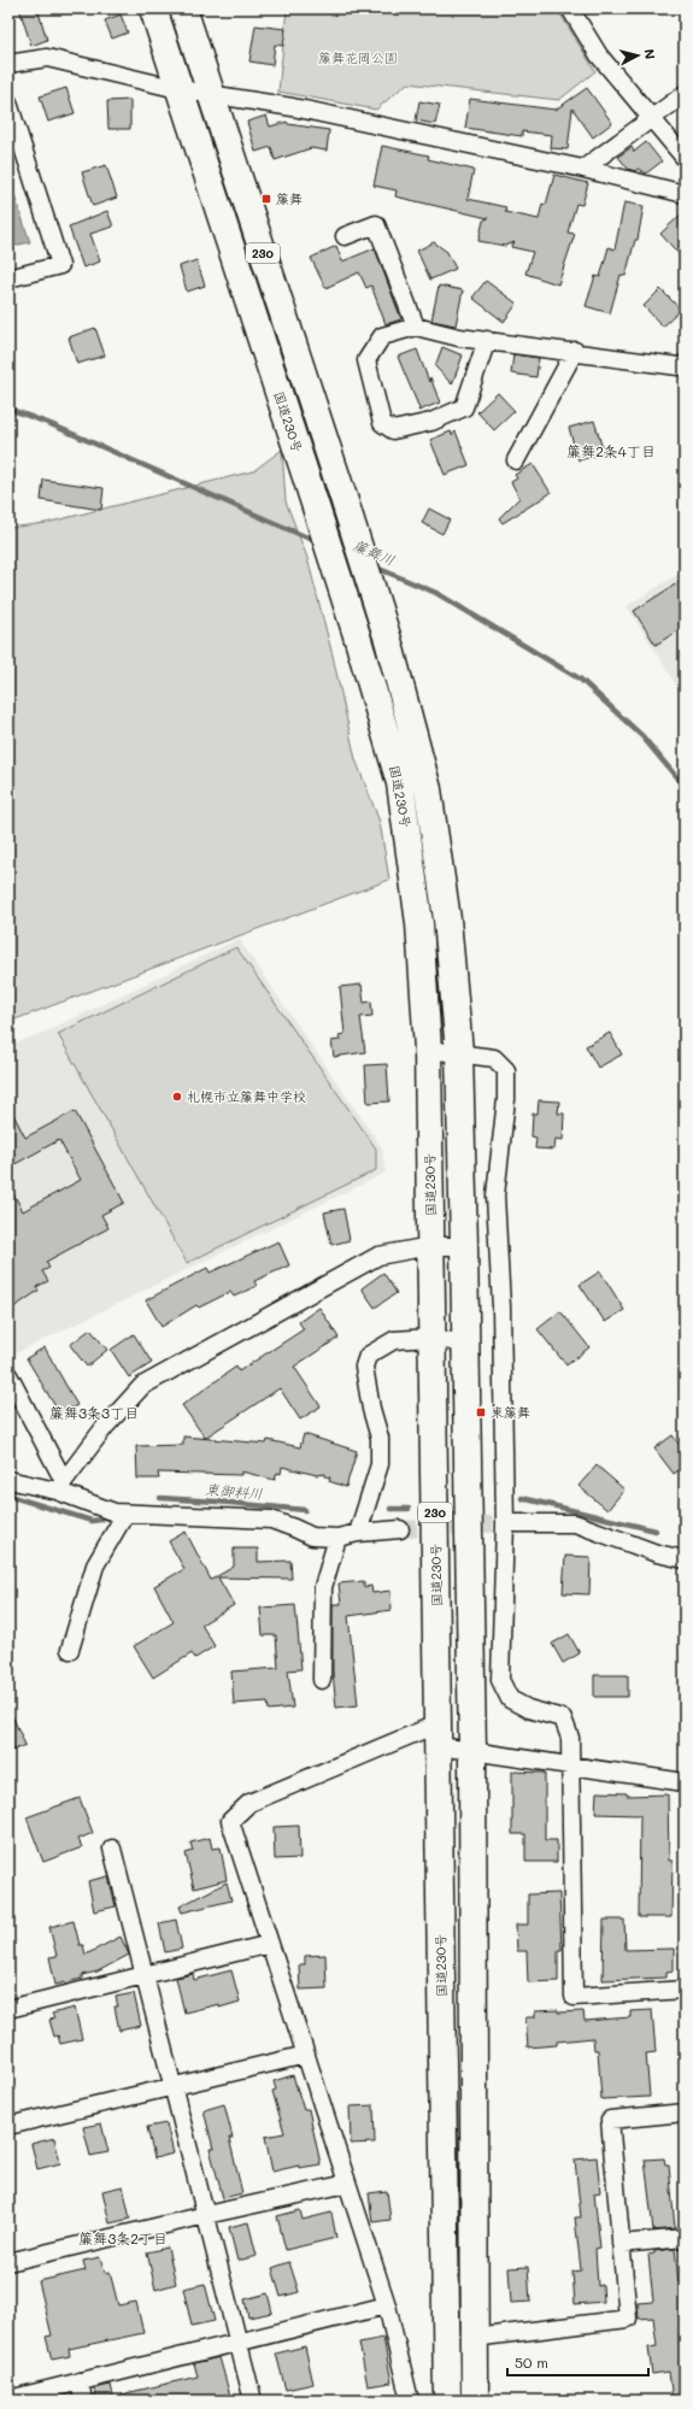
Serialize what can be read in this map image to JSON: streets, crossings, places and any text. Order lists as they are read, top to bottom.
{
  "streets": {
    "highway": ["230", "国道230号"]
  },
  "districts": ["簾舞2条4丁目", "簾舞3条3丁目", "簾舞3条2丁目"],
  "water": ["簾舞川", "東御料川"],
  "parks": ["簾舞花岡公園"],
  "places": {
    "transit": ["簾舞", "東簾舞"],
    "other": ["札幌市立簾舞中学校"]
  },
  "scale_bar": "50 m",
  "north": "right"
}
